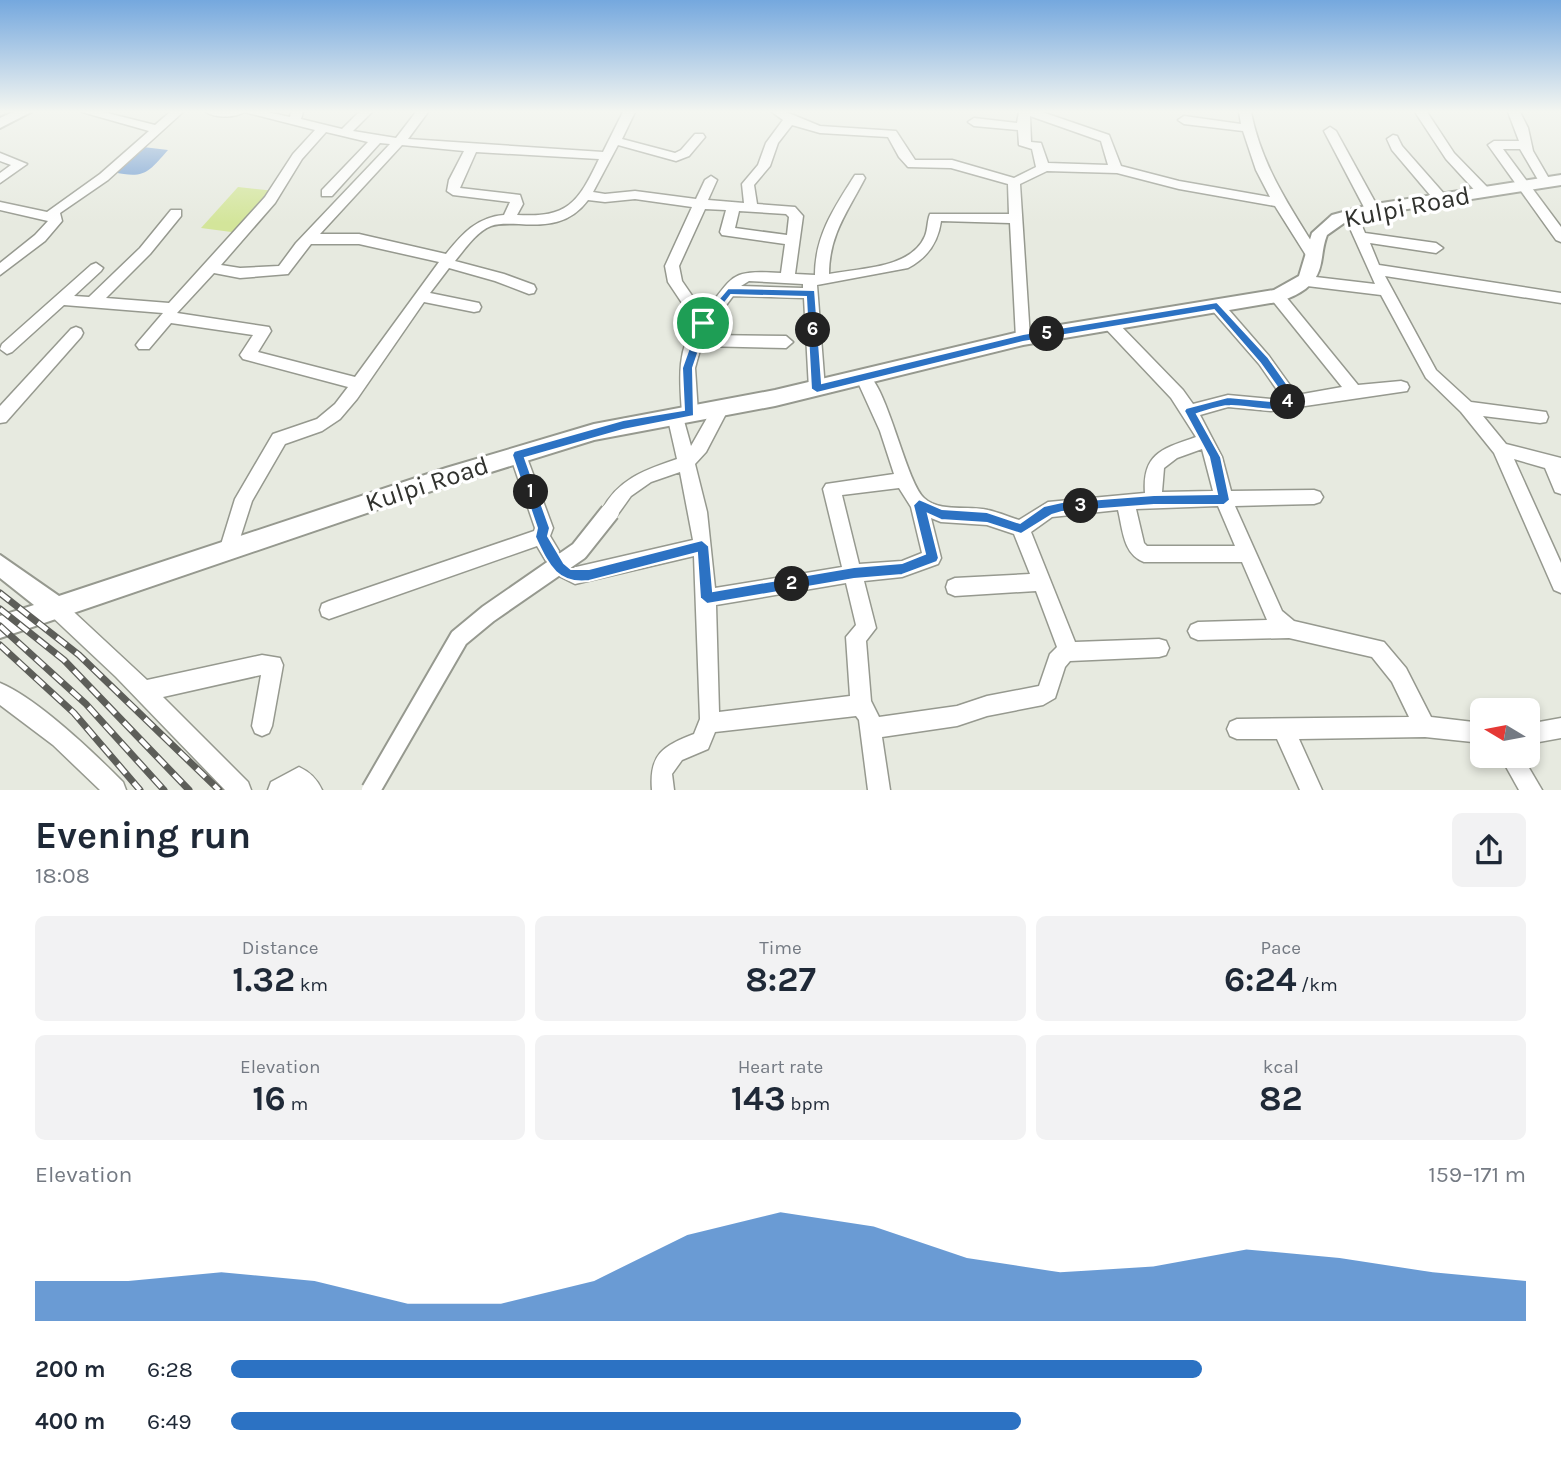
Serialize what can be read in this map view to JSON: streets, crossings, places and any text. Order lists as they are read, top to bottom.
{
  "streets": {
    "main road": ["Kulpi Road"]
  },
  "north": "left",
  "page": {
    "pins": [
      "6",
      "5",
      "4",
      "1",
      "3",
      "2"
    ],
    "heading": ["Evening run", "18:08"],
    "stats": [
      ["Distance", "1.32 km"],
      ["Time", "8:27"],
      ["Pace", "6:24 /km"],
      ["Elevation", "16 m"],
      ["Heart rate", "143 bpm"],
      ["kcal", "82"]
    ],
    "chart": ["Elevation", "159–171 m"],
    "list": [
      {
        "name": "200 m",
        "note": "6:28"
      },
      {
        "name": "400 m",
        "note": "6:49"
      }
    ]
  }
}
